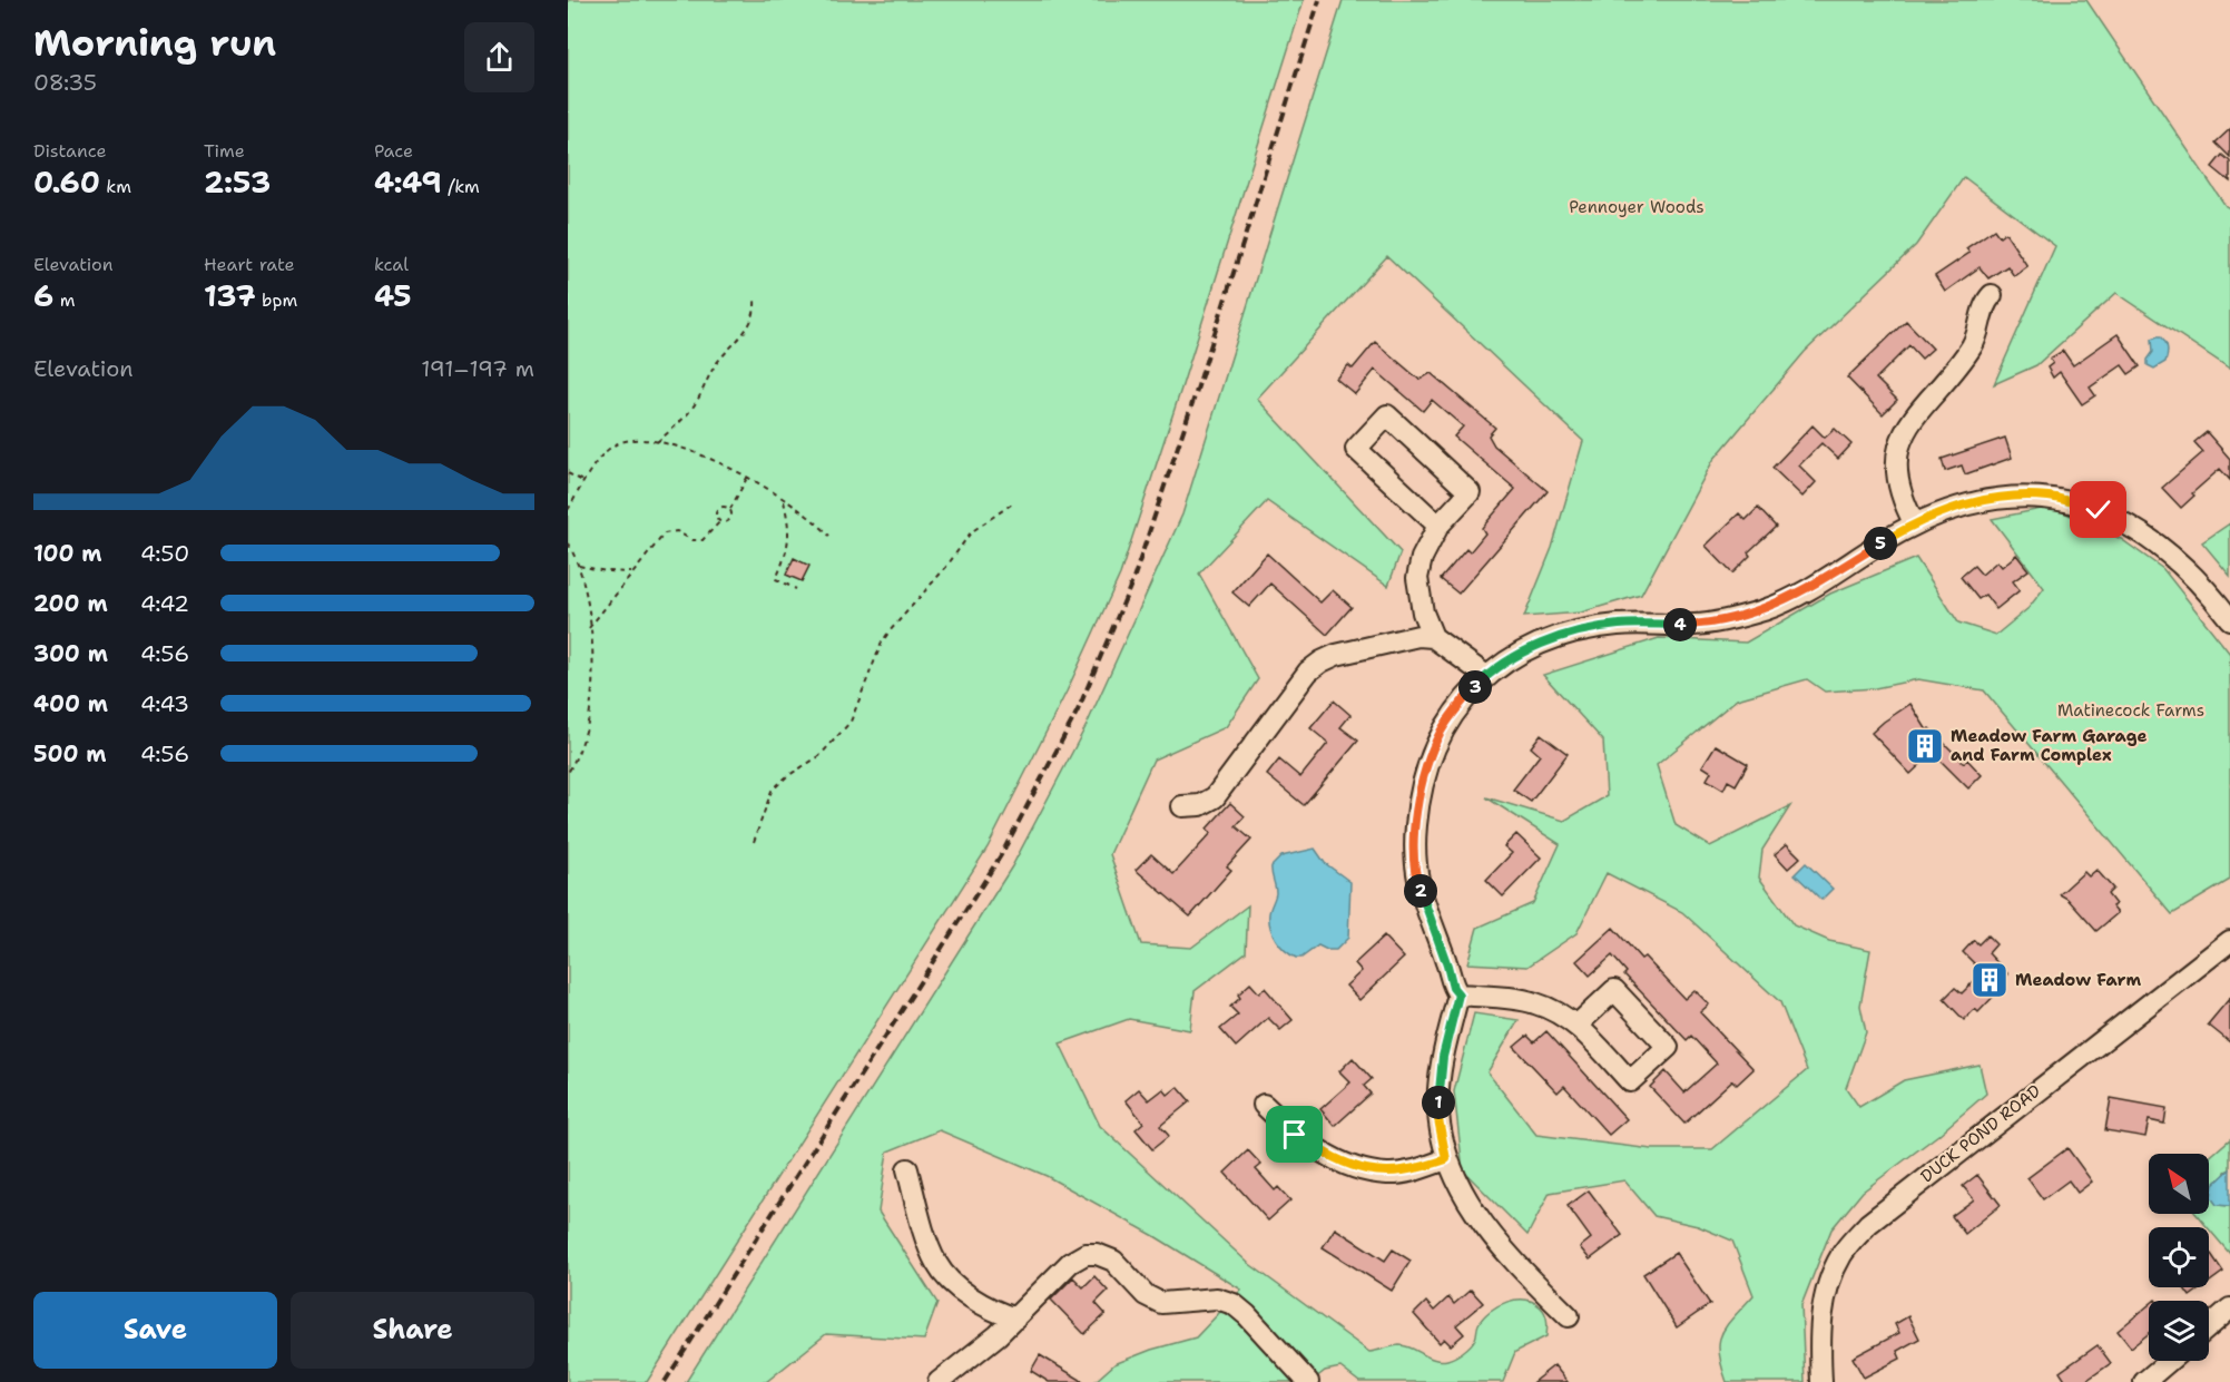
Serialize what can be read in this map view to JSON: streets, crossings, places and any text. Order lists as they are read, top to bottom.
{
  "streets": {
    "street": ["DUCK POND ROAD"]
  },
  "parks": ["Pennoyer Woods", "Matinecock Farms"],
  "places": {
    "building": ["Meadow Farm Garage and Farm Complex", "Meadow Farm"]
  },
  "north": "top left",
  "page": {
    "heading": ["Morning run", "08:35"],
    "stats": [
      ["Distance", "0.60 km"],
      ["Time", "2:53"],
      ["Pace", "4:49 /km"],
      ["Elevation", "6 m"],
      ["Heart rate", "137 bpm"],
      ["kcal", "45"]
    ],
    "chart": ["Elevation", "191–197 m"],
    "pins": [
      "5",
      "4",
      "3",
      "2",
      "1"
    ],
    "list": [
      {
        "name": "100 m",
        "note": "4:50"
      },
      {
        "name": "200 m",
        "note": "4:42"
      },
      {
        "name": "300 m",
        "note": "4:56"
      },
      {
        "name": "400 m",
        "note": "4:43"
      },
      {
        "name": "500 m",
        "note": "4:56"
      }
    ],
    "buttons": ["Save", "Share"]
  }
}
